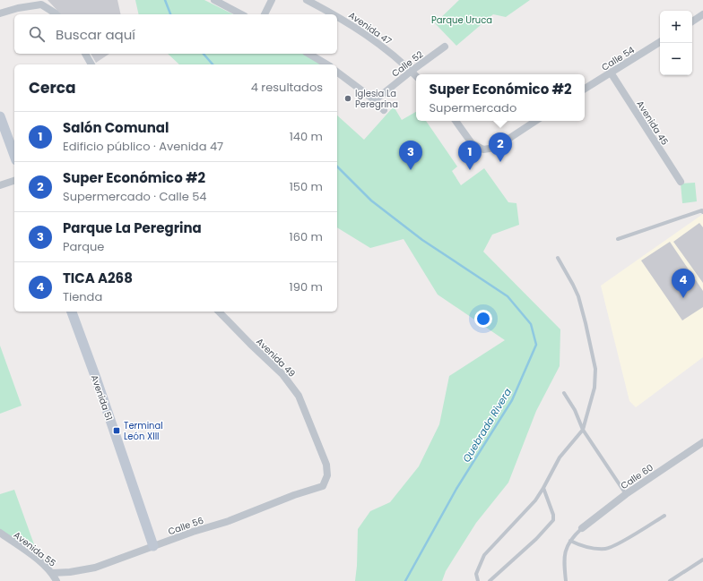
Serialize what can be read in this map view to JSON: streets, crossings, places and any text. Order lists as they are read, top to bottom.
{
  "streets": {
    "street": [
      "Avenida 47",
      "Calle 54",
      "Calle 52",
      "Avenida 45",
      "Avenida 49",
      "Avenida 51",
      "Calle 60",
      "Calle 56",
      "Avenida 55"
    ]
  },
  "crossings": [
    ["Avenida 47", "Calle 52"],
    ["Calle 54", "Avenida 45"],
    ["Avenida 49", "Calle 56"],
    ["Avenida 51", "Calle 56"],
    ["Calle 56", "Avenida 55"]
  ],
  "water": ["Quebrada Rivera"],
  "parks": ["Parque Uruca"],
  "places": {
    "other": ["Iglesia La Peregrina"],
    "transit": ["Terminal León XIII"]
  },
  "page": {
    "map_buttons": ["+", "−"],
    "search": "Buscar aquí",
    "heading": ["Cerca", "4 resultados"],
    "popup": ["Super Económico #2", "Supermercado"],
    "list": [
      {
        "mark": "1",
        "name": "Salón Comunal",
        "note": "Edificio público · Avenida 47",
        "value": "140 m"
      },
      {
        "mark": "2",
        "name": "Super Económico #2",
        "note": "Supermercado · Calle 54",
        "value": "150 m"
      },
      {
        "mark": "3",
        "name": "Parque La Peregrina",
        "note": "Parque",
        "value": "160 m"
      },
      {
        "mark": "4",
        "name": "TICA A268",
        "note": "Tienda",
        "value": "190 m"
      }
    ],
    "pins": [
      "2",
      "1",
      "3",
      "4"
    ]
  }
}
